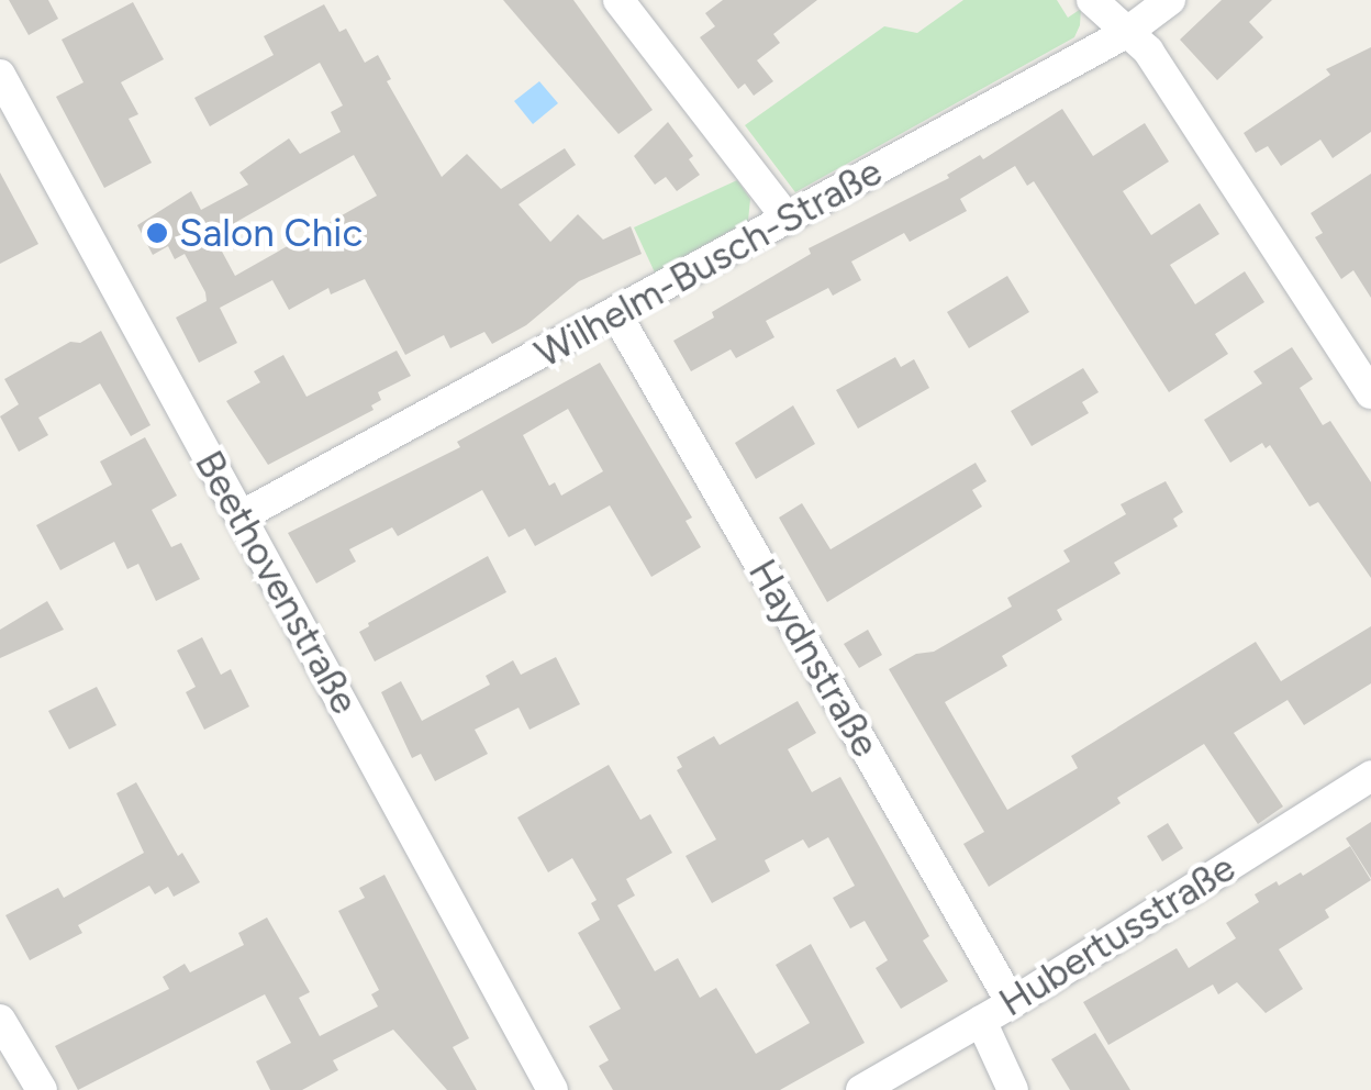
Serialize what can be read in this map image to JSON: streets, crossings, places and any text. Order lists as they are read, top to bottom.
{
  "streets": {
    "street": [
      "Wilhelm-Busch-Straße",
      "Beethovenstraße",
      "Haydnstraße",
      "Hubertusstraße"
    ]
  },
  "crossings": [
    ["Wilhelm-Busch-Straße", "Beethovenstraße"],
    ["Wilhelm-Busch-Straße", "Haydnstraße"],
    ["Haydnstraße", "Hubertusstraße"]
  ],
  "places": ["Salon Chic"]
}
